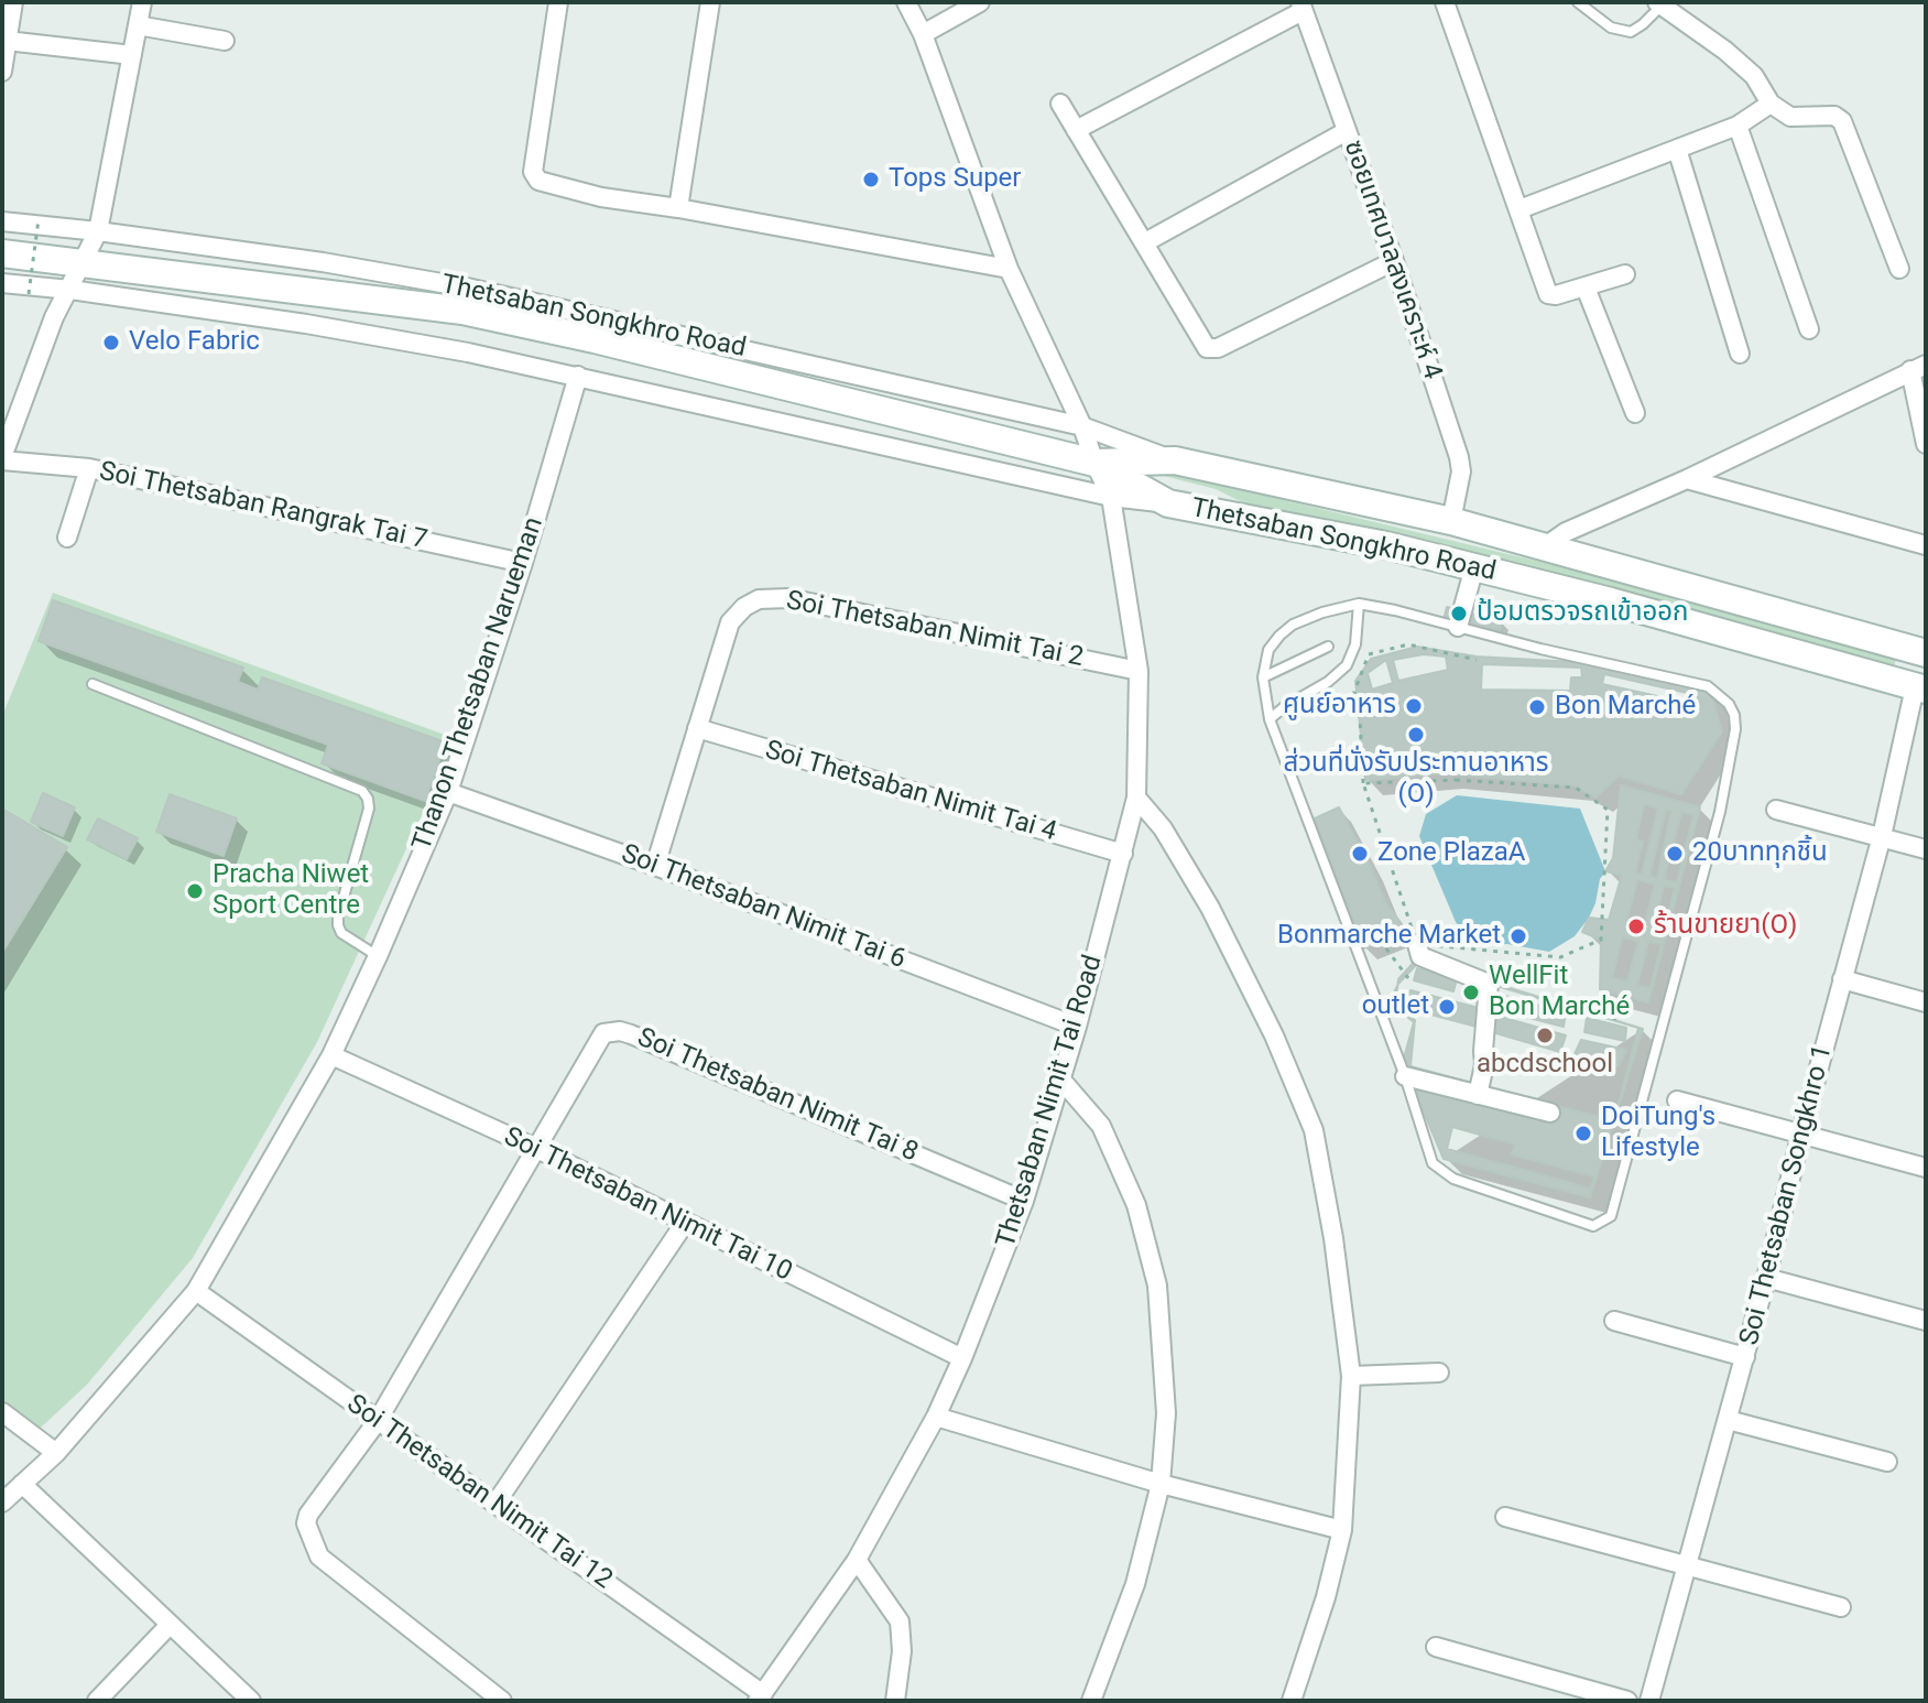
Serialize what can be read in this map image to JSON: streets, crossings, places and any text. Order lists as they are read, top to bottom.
{
  "streets": {
    "street": [
      "ซอยเทศบาลสงเคราะห์ 4",
      "Thetsaban Songkhro Road",
      "Soi Thetsaban Rangrak Tai 7",
      "Soi Thetsaban Nimit Tai 2",
      "Thanon Thetsaban Narueman",
      "Soi Thetsaban Nimit Tai 4",
      "Soi Thetsaban Nimit Tai 6",
      "Soi Thetsaban Nimit Tai 8",
      "Thetsaban Nimit Tai Road",
      "Soi Thetsaban Songkhro 1",
      "Soi Thetsaban Nimit Tai 10",
      "Soi Thetsaban Nimit Tai 12"
    ]
  },
  "crossings": [
    ["ซอยเทศบาลสงเคราะห์ 4", "Thetsaban Songkhro Road"],
    ["Thetsaban Songkhro Road", "Thanon Thetsaban Narueman"],
    ["Thetsaban Songkhro Road", "Thetsaban Nimit Tai Road"],
    ["Thetsaban Songkhro Road", "Soi Thetsaban Songkhro 1"],
    ["Soi Thetsaban Rangrak Tai 7", "Thanon Thetsaban Narueman"],
    ["Soi Thetsaban Nimit Tai 2", "Soi Thetsaban Nimit Tai 4"],
    ["Soi Thetsaban Nimit Tai 2", "Soi Thetsaban Nimit Tai 6"],
    ["Soi Thetsaban Nimit Tai 2", "Thetsaban Nimit Tai Road"],
    ["Thanon Thetsaban Narueman", "Soi Thetsaban Nimit Tai 6"],
    ["Thanon Thetsaban Narueman", "Soi Thetsaban Nimit Tai 10"],
    ["Thanon Thetsaban Narueman", "Soi Thetsaban Nimit Tai 12"],
    ["Soi Thetsaban Nimit Tai 4", "Thetsaban Nimit Tai Road"],
    ["Soi Thetsaban Nimit Tai 6", "Thetsaban Nimit Tai Road"],
    ["Soi Thetsaban Nimit Tai 8", "Thetsaban Nimit Tai Road"],
    ["Soi Thetsaban Nimit Tai 8", "Soi Thetsaban Nimit Tai 10"],
    ["Soi Thetsaban Nimit Tai 8", "Soi Thetsaban Nimit Tai 12"],
    ["Thetsaban Nimit Tai Road", "Soi Thetsaban Nimit Tai 10"],
    ["Thetsaban Nimit Tai Road", "Soi Thetsaban Nimit Tai 12"]
  ],
  "places": [
    "Tops Super",
    "Velo Fabric",
    "ป้อมตรวจรถเข้าออก",
    "ศูนย์อาหาร",
    "Bon Marché",
    "ส่วนที่นั่งรับประทานอาหาร (O)",
    "Zone PlazaA",
    "20บาททุกชิ้น",
    "Pracha Niwet Sport Centre",
    "ร้านขายยา(O)",
    "Bonmarche Market",
    "WellFit Bon Marché",
    "outlet",
    "abcdschool",
    "DoiTung's Lifestyle"
  ]
}
